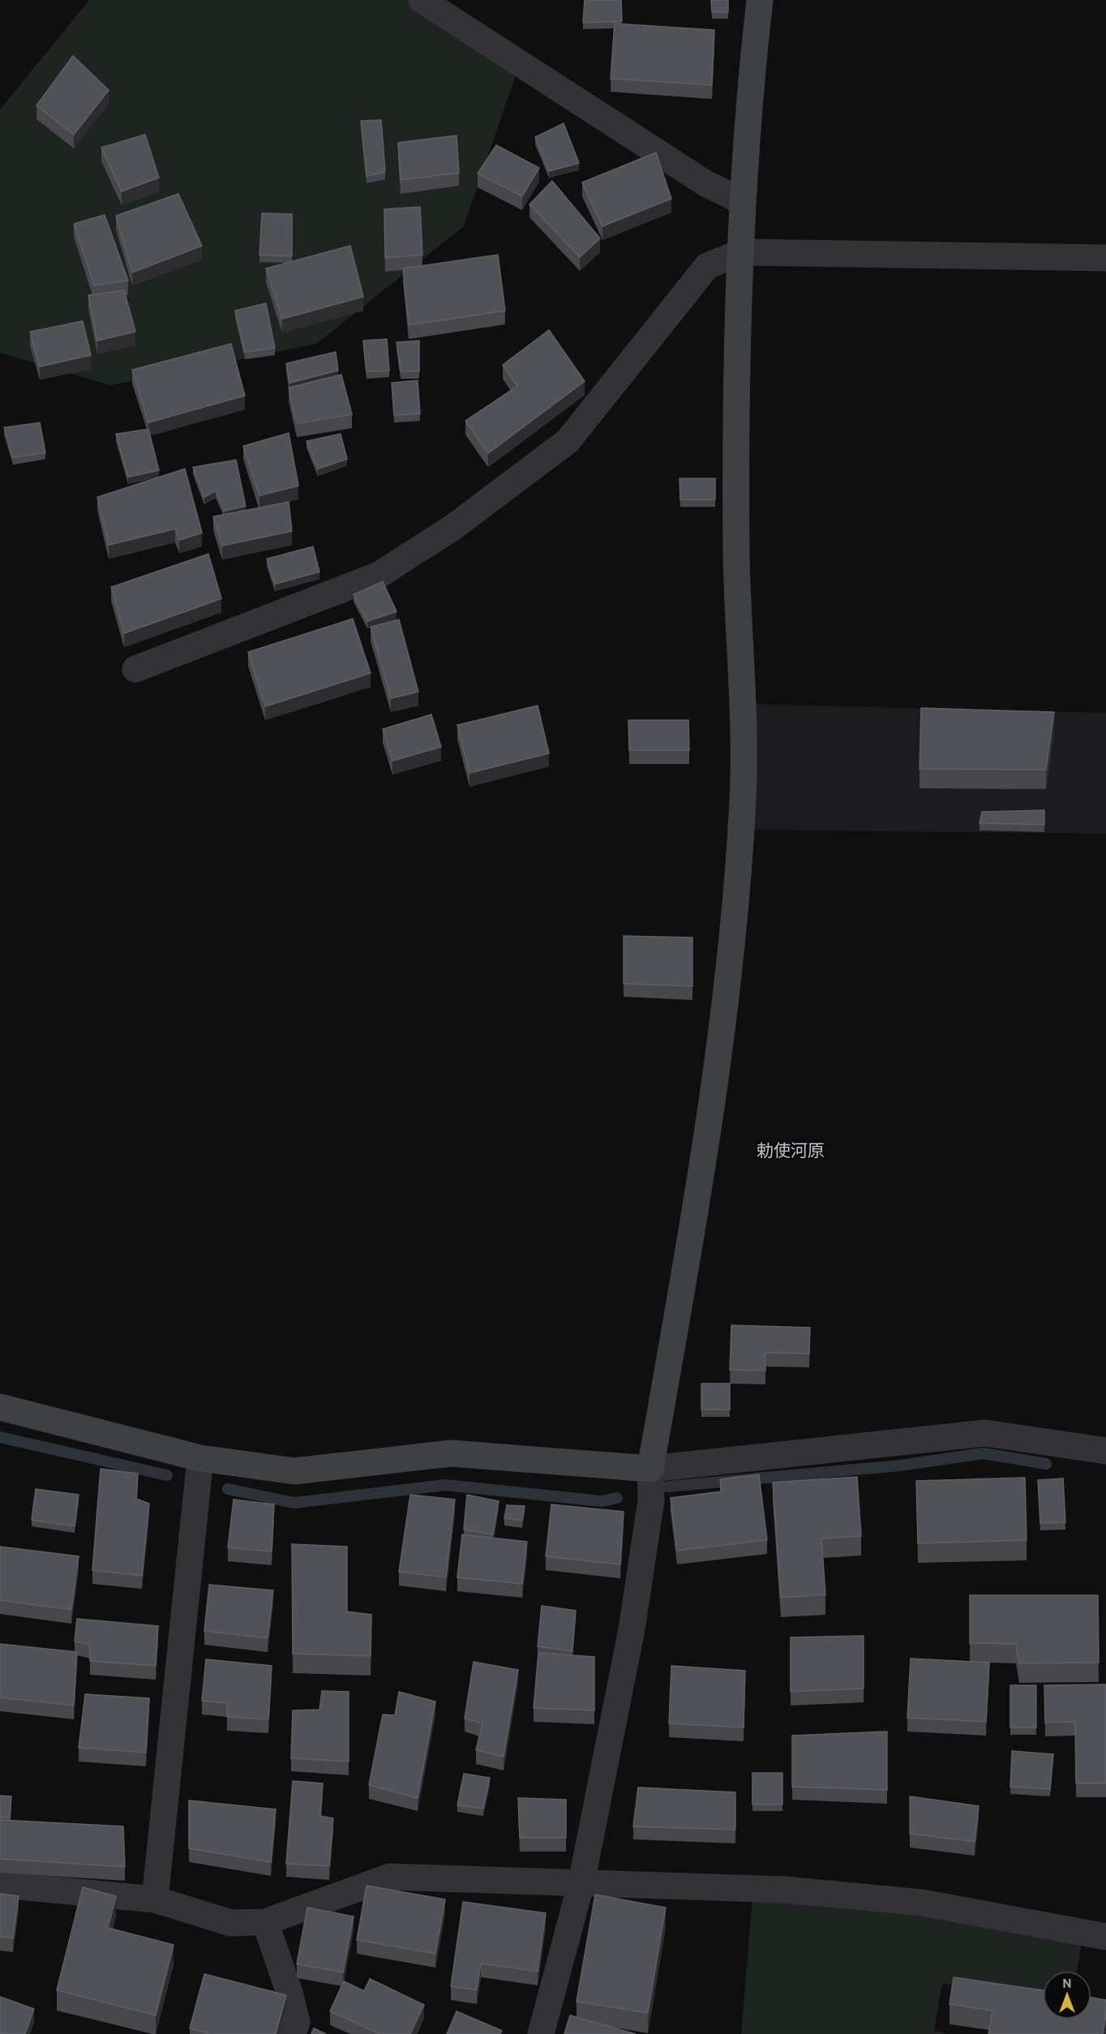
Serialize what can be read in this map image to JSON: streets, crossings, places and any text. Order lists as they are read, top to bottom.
{
  "districts": ["勅使河原"],
  "north": "top"
}
